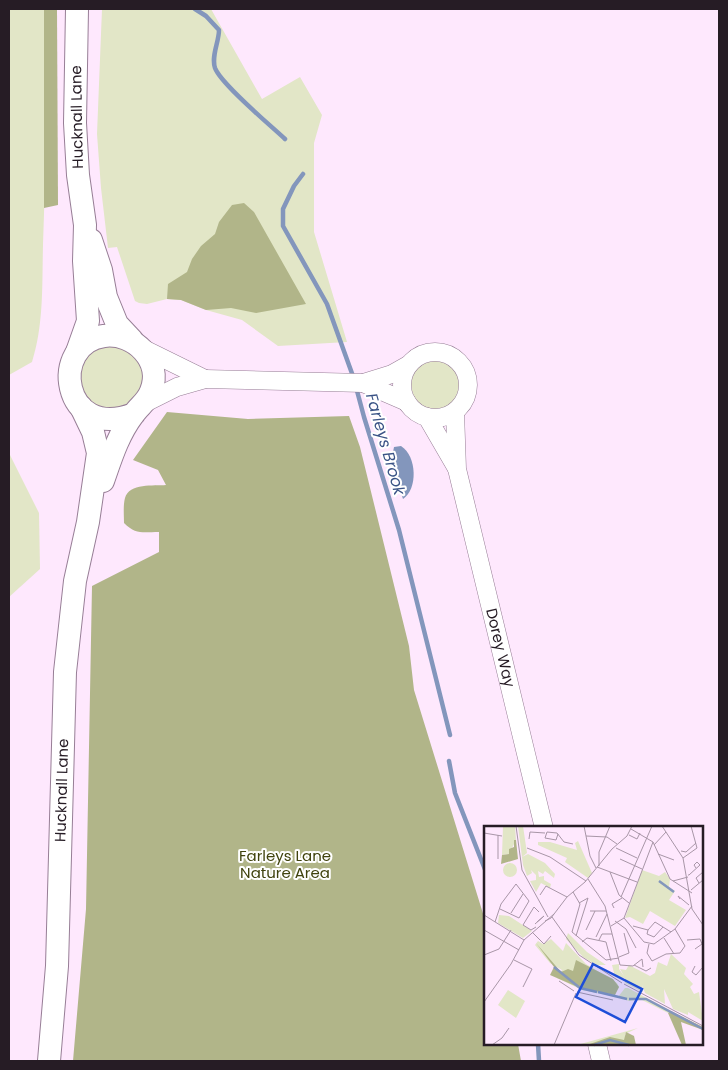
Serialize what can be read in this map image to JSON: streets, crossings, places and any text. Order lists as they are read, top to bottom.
{
  "streets": {
    "main road": ["Hucknall Lane"],
    "street": ["Dorey Way"]
  },
  "water": ["Farleys Brook"],
  "parks": ["Farleys Lane Nature Area"]
}
